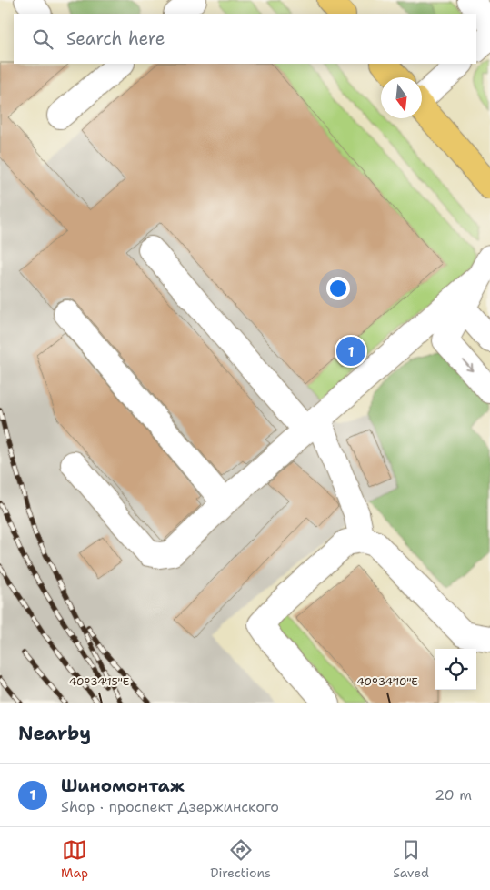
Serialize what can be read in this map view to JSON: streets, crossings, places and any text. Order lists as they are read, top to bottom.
{
  "north": "bottom",
  "page": {
    "search": "Search here",
    "pins": "1",
    "heading": "Nearby",
    "list": [
      {
        "mark": "1",
        "name": "Шиномонтаж",
        "note": "Shop · проспект Дзержинского",
        "value": "20 m"
      }
    ],
    "nav": ["Map", "Directions", "Saved"]
  },
  "coordinates": ["40°34'15\"E", "40°34'10\"E"]
}
